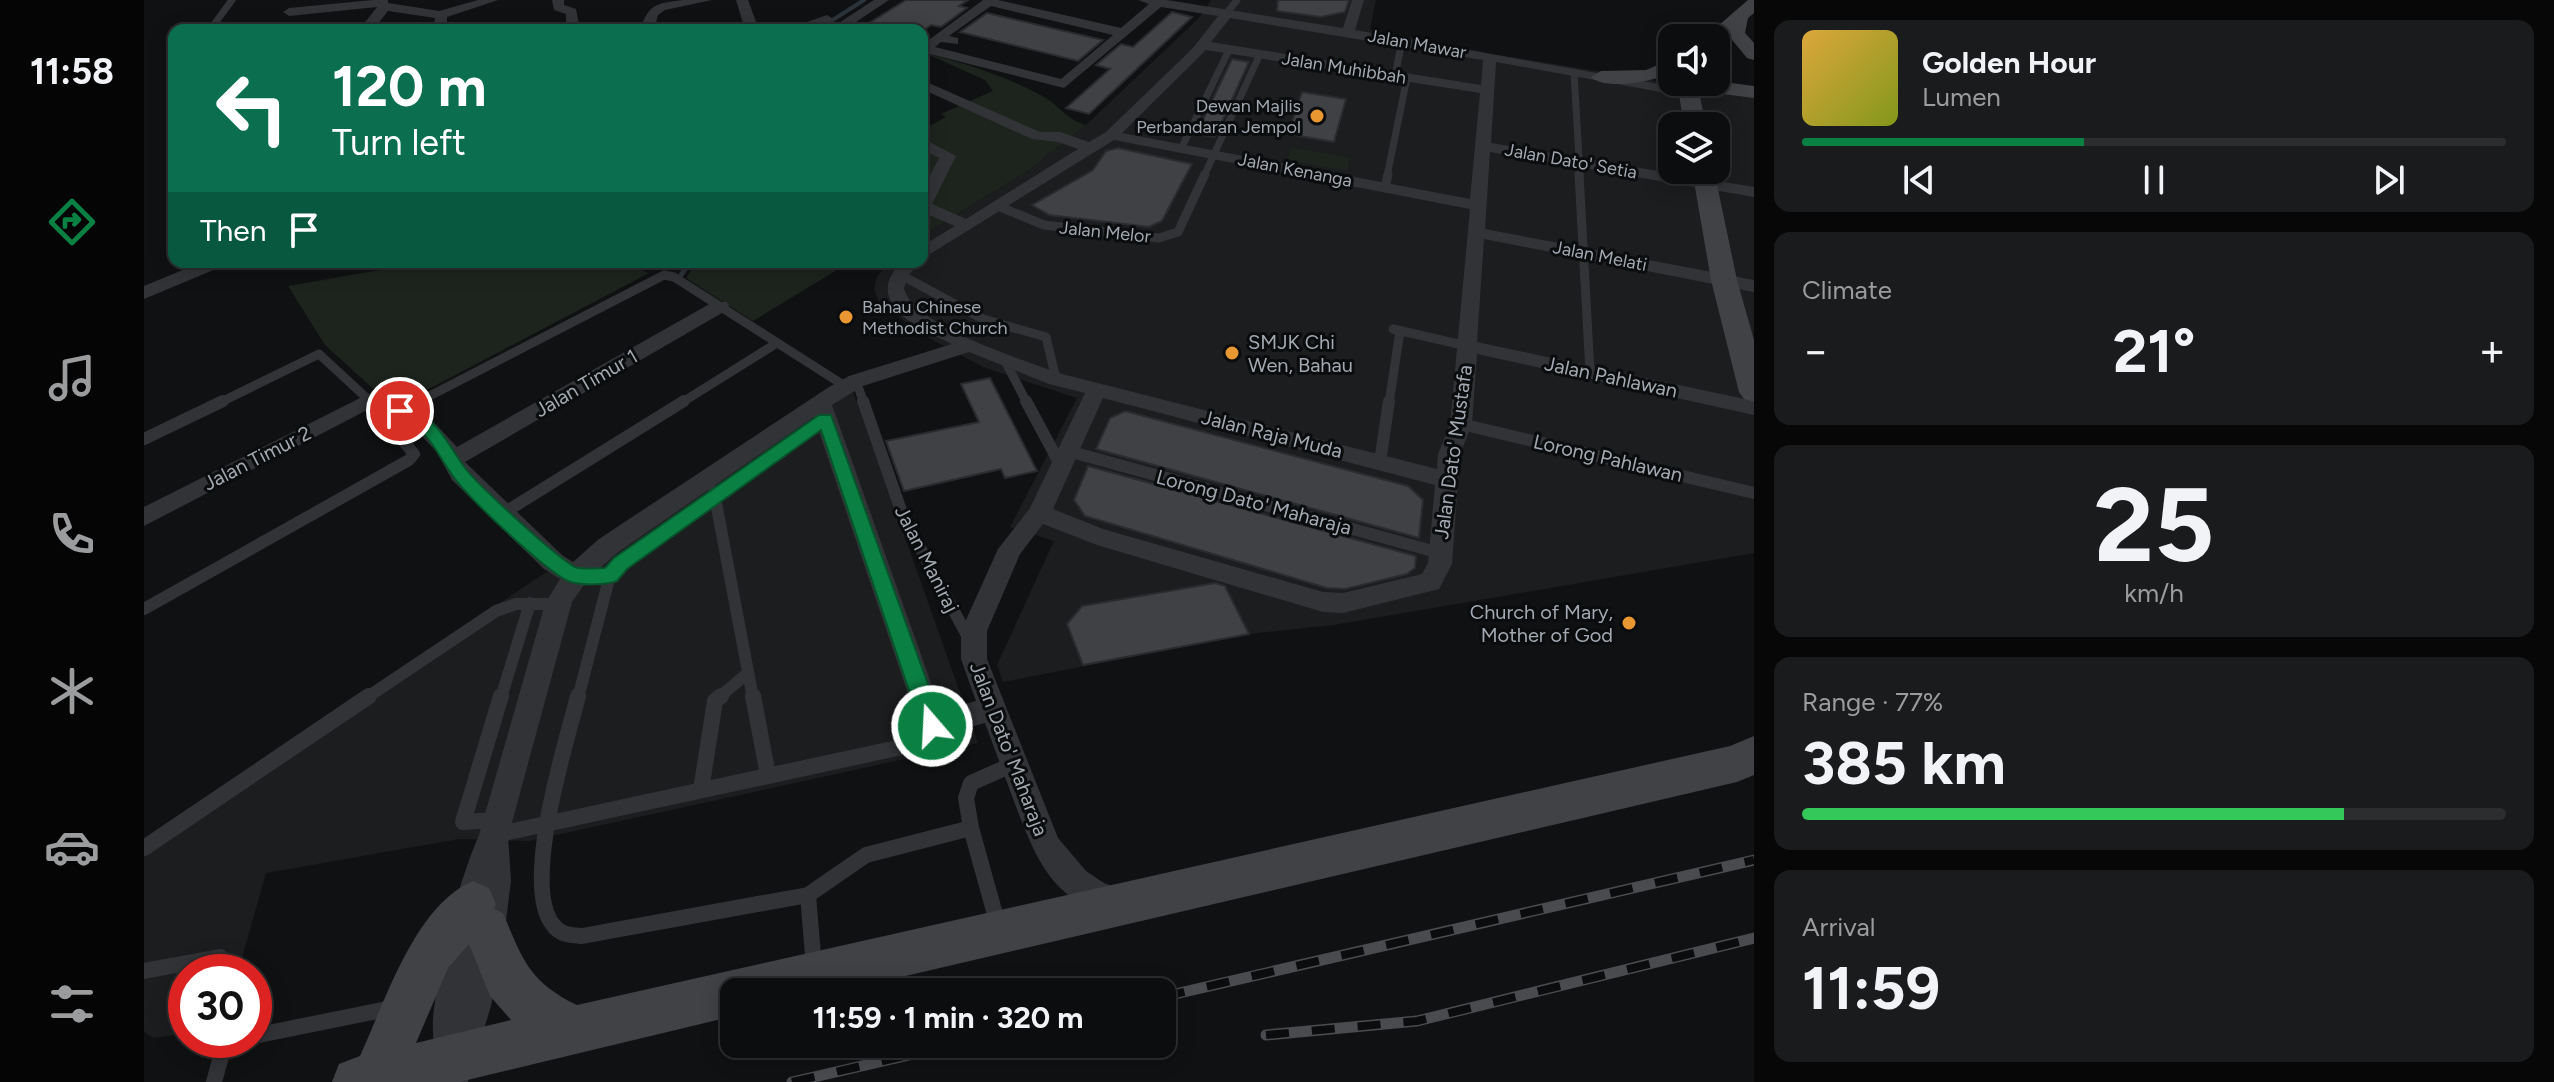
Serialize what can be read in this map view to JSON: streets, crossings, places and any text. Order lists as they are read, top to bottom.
{
  "streets": {
    "street": [
      "Jalan Mawar",
      "Jalan Muhibbah",
      "Jalan Dato' Setia",
      "Jalan Kenanga",
      "Jalan Melati",
      "Jalan Pahlawan",
      "Jalan Timur 1",
      "Jalan Raja Muda",
      "Jalan Dato' Mustafa",
      "Jalan Timur 2",
      "Jalan Dato' Maharaja"
    ],
    "lane": [
      "Jalan Melor",
      "Lorong Pahlawan",
      "Lorong Dato' Maharaja",
      "Jalan Maniraj"
    ]
  },
  "crossings": [
    ["Jalan Mawar", "Jalan Dato' Mustafa"],
    ["Jalan Muhibbah", "Jalan Melor"],
    ["Jalan Muhibbah", "Jalan Dato' Mustafa"],
    ["Jalan Dato' Setia", "Jalan Dato' Mustafa"],
    ["Jalan Kenanga", "Jalan Melor"],
    ["Jalan Kenanga", "Jalan Dato' Mustafa"],
    ["Jalan Melati", "Jalan Dato' Mustafa"],
    ["Jalan Pahlawan", "Jalan Dato' Mustafa"],
    ["Jalan Raja Muda", "Jalan Dato' Mustafa"],
    ["Jalan Raja Muda", "Jalan Dato' Maharaja"],
    ["Jalan Dato' Mustafa", "Lorong Pahlawan"],
    ["Jalan Dato' Mustafa", "Lorong Dato' Maharaja"],
    ["Jalan Dato' Mustafa", "Jalan Dato' Maharaja"],
    ["Lorong Dato' Maharaja", "Jalan Dato' Maharaja"],
    ["Jalan Maniraj", "Jalan Dato' Maharaja"]
  ],
  "places": [
    "Dewan Majlis Perbandaran Jempol",
    "Bahau Chinese Methodist Church",
    "SMJK Chi Wen, Bahau",
    "Church of Mary, Mother of God"
  ],
  "page": {
    "tabs": "11:58",
    "turn": ["120 m", "Turn left"],
    "song": ["Golden Hour", "Lumen"],
    "then": "Then",
    "tile": [
      "Climate",
      ["25", "km/h"],
      ["Range · 77%", "385 km"],
      ["Arrival", "11:59"]
    ],
    "heat": ["−", "21°", "+"],
    "limit": "30",
    "trip": "11:59 · 1 min · 320 m"
  }
}
